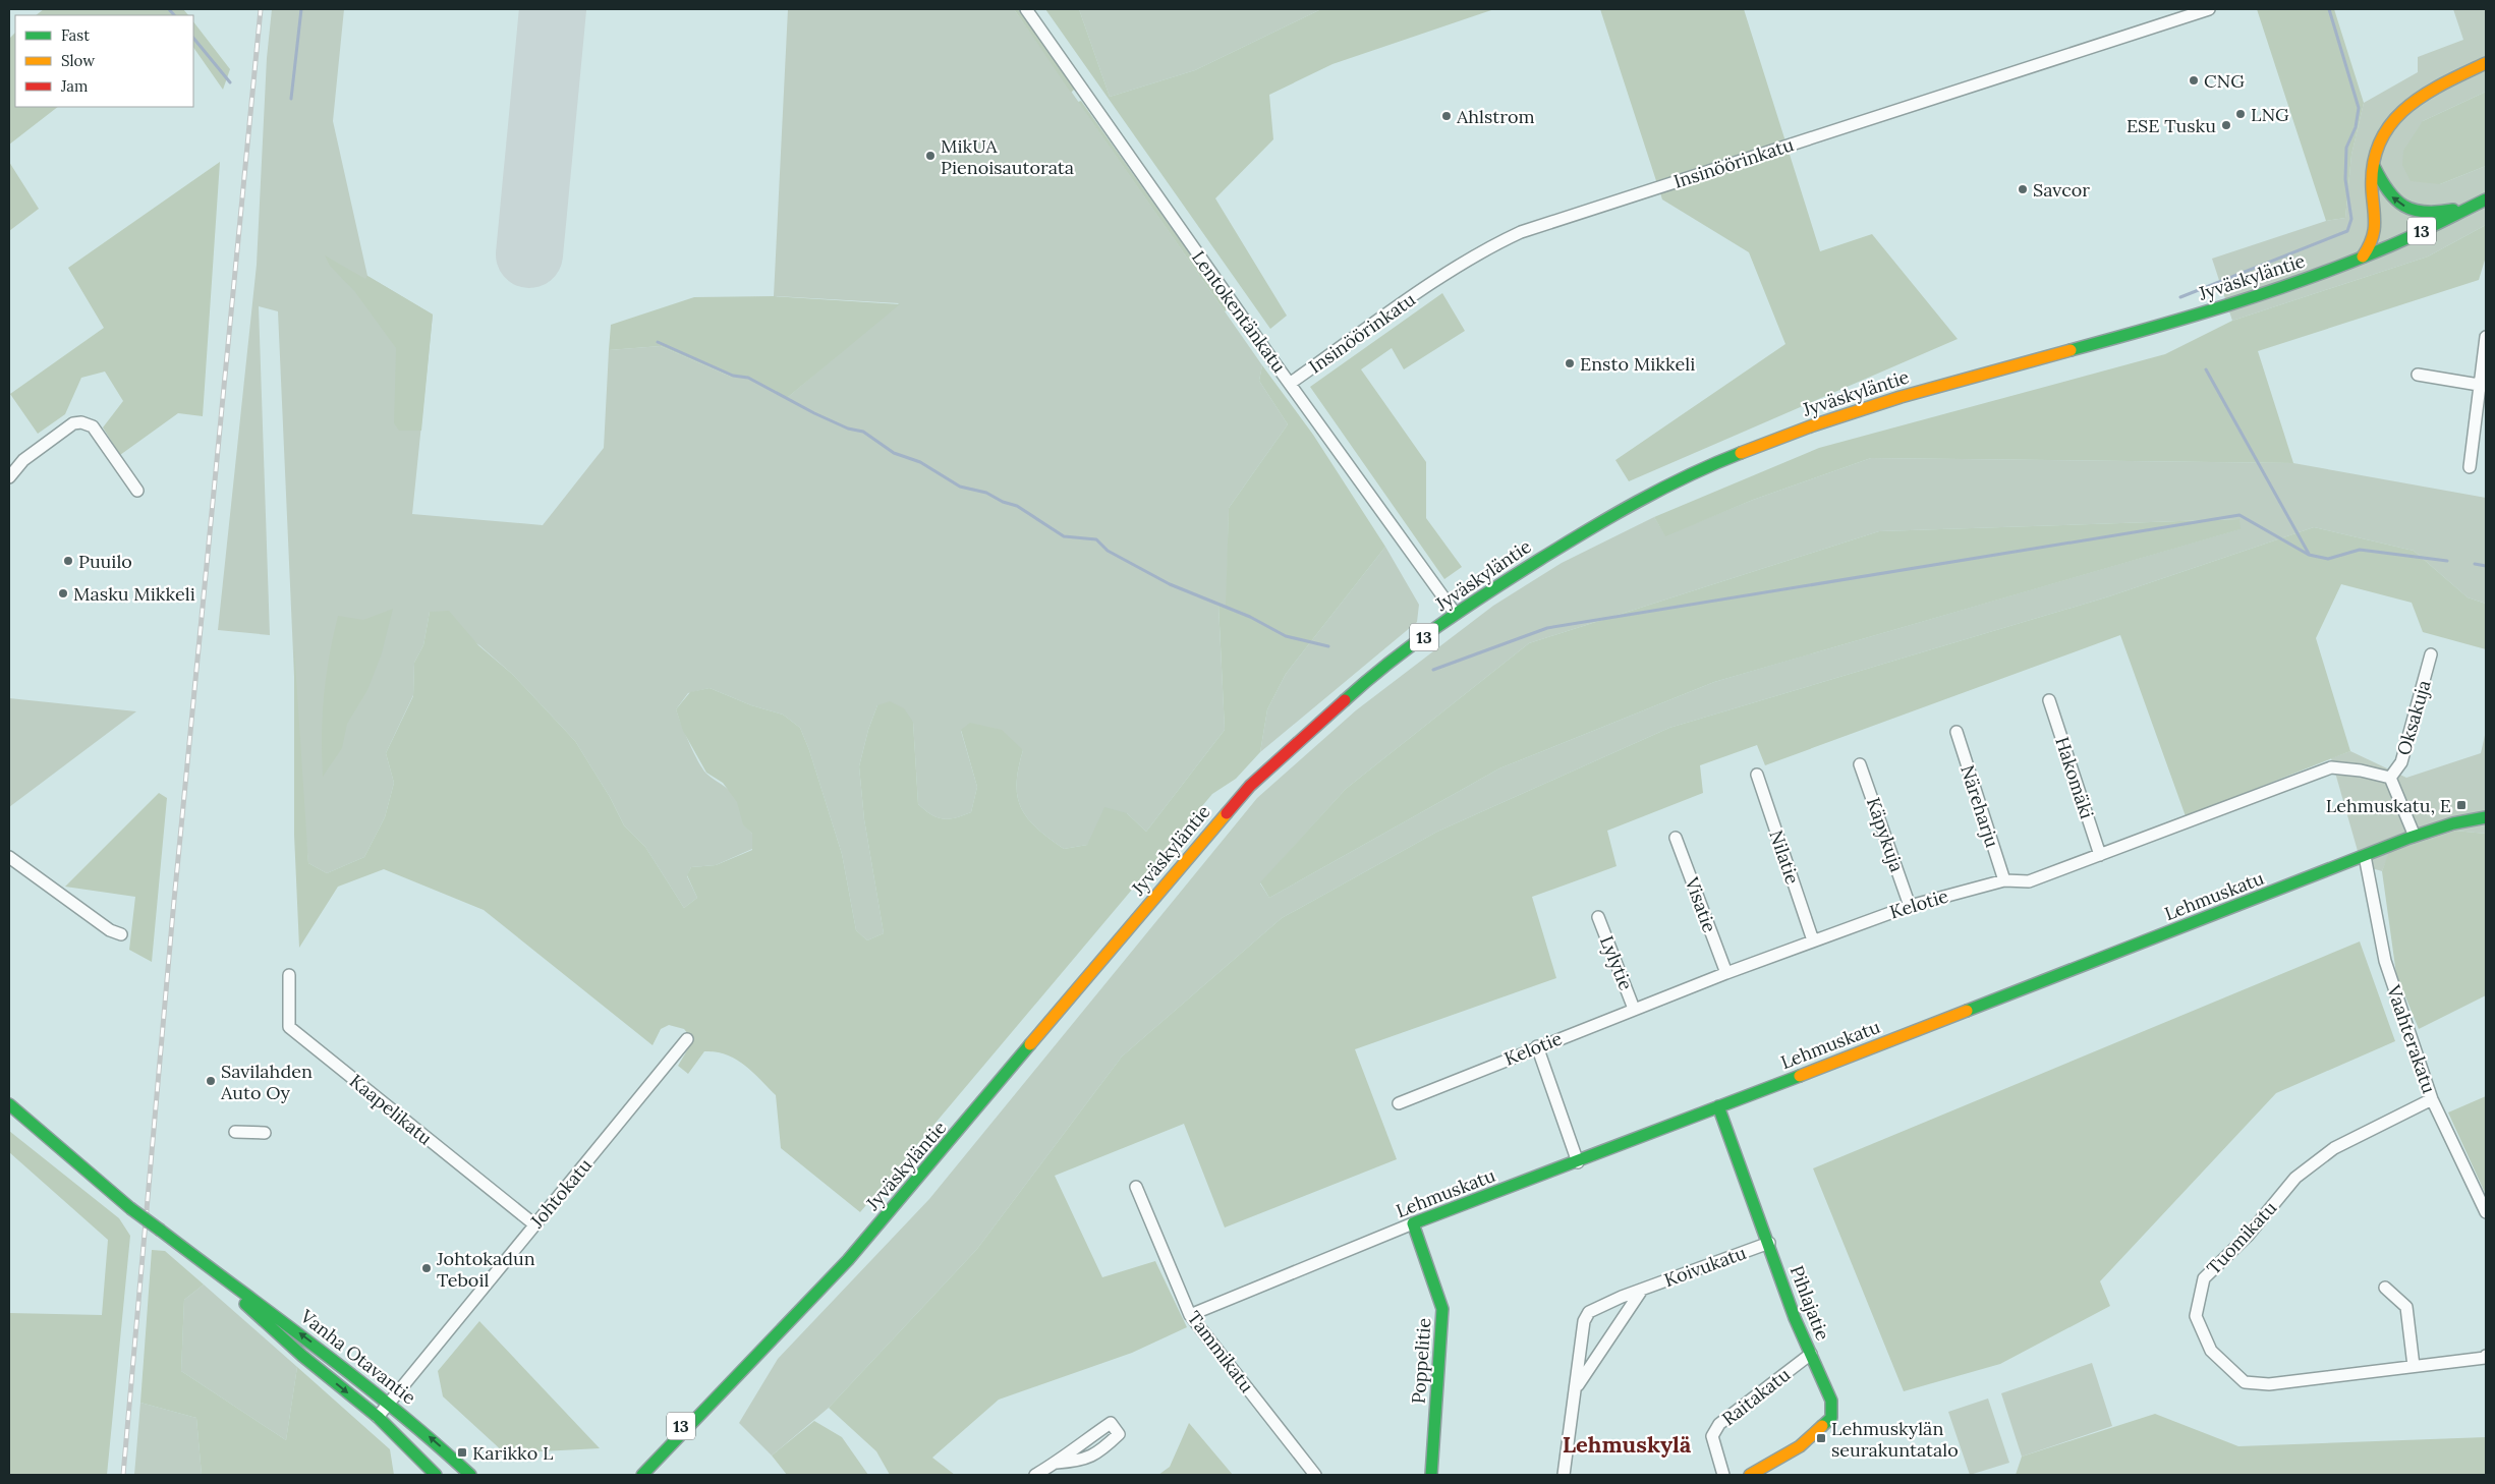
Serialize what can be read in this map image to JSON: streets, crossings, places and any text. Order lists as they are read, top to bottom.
{
  "streets": {
    "main road": [
      "13",
      "Jyväskyläntie",
      "Lehmuskatu",
      "Pihlajatie",
      "Vanha Otavantie",
      "Poppelitie"
    ],
    "street": [
      "Insinöörinkatu",
      "Lentokentänkatu",
      "Oksakuja",
      "Hakomäki",
      "Näreharju",
      "Käpykuja",
      "Nilatie",
      "Kelotie",
      "Visatie",
      "Lylytie",
      "Vaahterakatu",
      "Kaapelikatu",
      "Johtokatu",
      "Tuomikatu",
      "Koivukatu",
      "Tammikatu",
      "Raitakatu"
    ]
  },
  "crossings": [
    ["Insinöörinkatu", "Lentokentänkatu"],
    ["Jyväskyläntie", "Lentokentänkatu"],
    ["Oksakuja", "Kelotie"],
    ["Hakomäki", "Kelotie"],
    ["Näreharju", "Kelotie"],
    ["Käpykuja", "Kelotie"],
    ["Nilatie", "Kelotie"],
    ["Lehmuskatu", "Vaahterakatu"],
    ["Lehmuskatu", "Pihlajatie"],
    ["Lehmuskatu", "Tammikatu"],
    ["Lehmuskatu", "Poppelitie"],
    ["Kelotie", "Visatie"],
    ["Kelotie", "Lylytie"],
    ["Vaahterakatu", "Tuomikatu"],
    ["Kaapelikatu", "Johtokatu"],
    ["Johtokatu", "Vanha Otavantie"],
    ["Koivukatu", "Pihlajatie"],
    ["Pihlajatie", "Raitakatu"]
  ],
  "districts": ["Lehmuskylä"],
  "places": {
    "other": [
      "CNG",
      "LNG",
      "Ahlstrom",
      "ESE Tusku",
      "MikUA Pienoisautorata",
      "Savcor",
      "Ensto Mikkeli",
      "Puuilo",
      "Masku Mikkeli",
      "Savilahden Auto Oy",
      "Johtokadun Teboil"
    ],
    "transit": ["Lehmuskatu, E", "Lehmuskylän seurakuntatalo", "Karikko L"]
  },
  "legend": ["Fast", "Slow", "Jam"]
}
